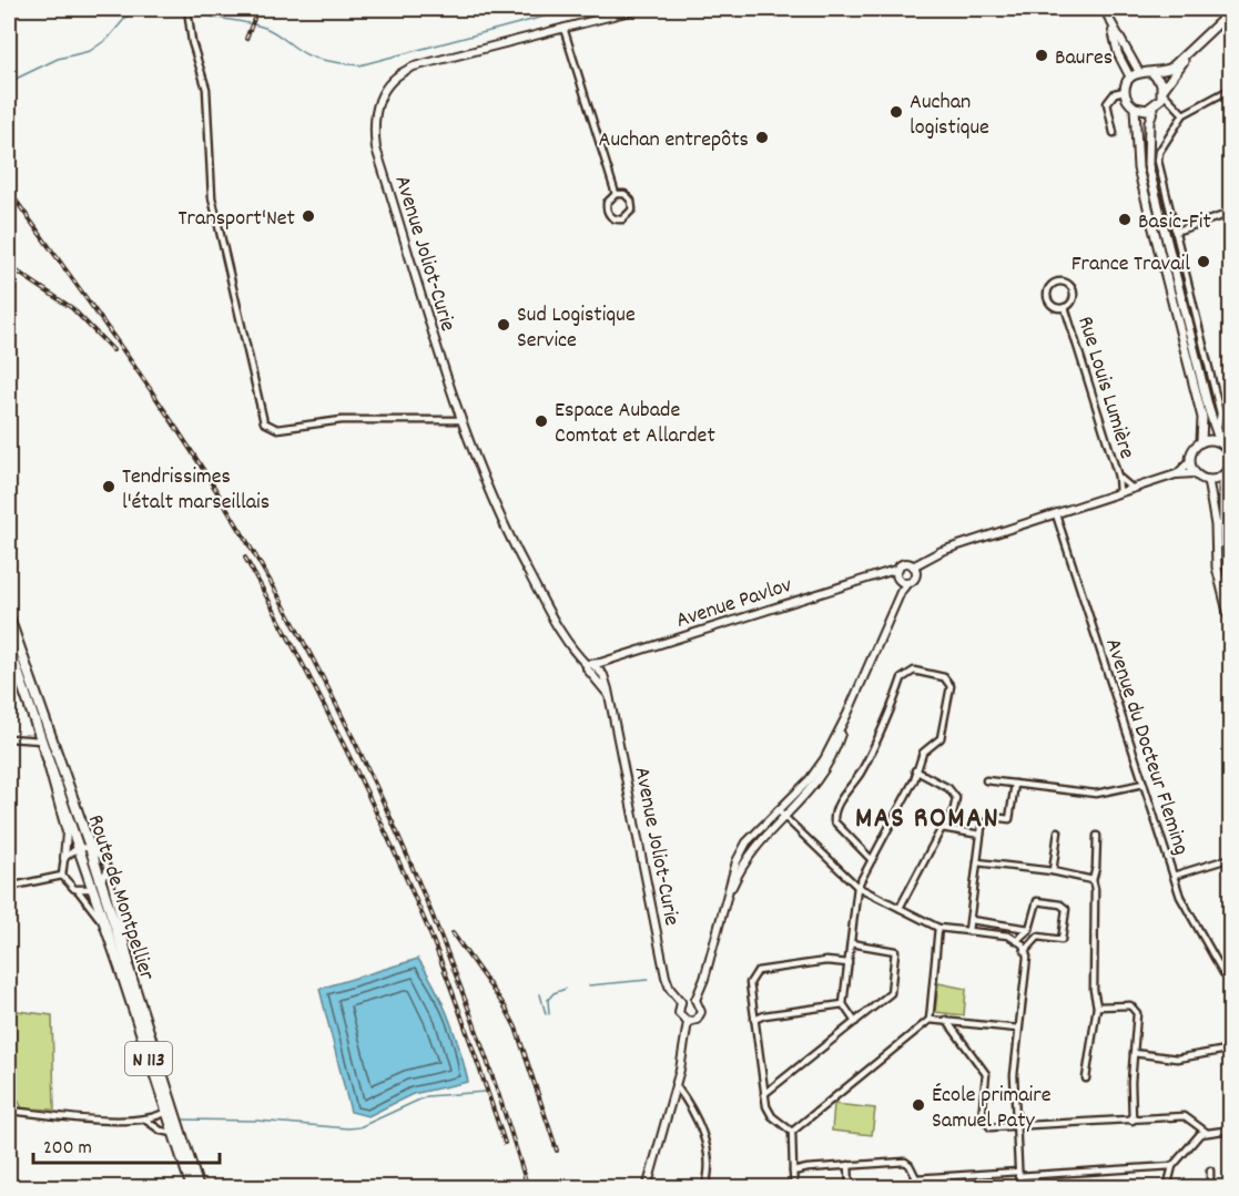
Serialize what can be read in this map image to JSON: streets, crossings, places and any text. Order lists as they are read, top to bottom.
{
  "streets": {
    "main road": ["Route de Montpellier", "N 113"],
    "street": [
      "Avenue Joliot-Curie",
      "Rue Louis Lumière",
      "Avenue Pavlov",
      "Avenue du Docteur Fleming"
    ]
  },
  "crossings": [
    ["Avenue Joliot-Curie", "Avenue Pavlov"]
  ],
  "districts": ["MAS ROMAN"],
  "places": [
    "Baures",
    "Auchan logistique",
    "Auchan entrepôts",
    "Transport'Net",
    "Basic-Fit",
    "France Travail",
    "Sud Logistique Service",
    "Espace Aubade Comtat et Allardet",
    "Tendrissimes l'étalt marseillais",
    "École primaire Samuel Paty"
  ],
  "scale_bar": "200 m"
}
